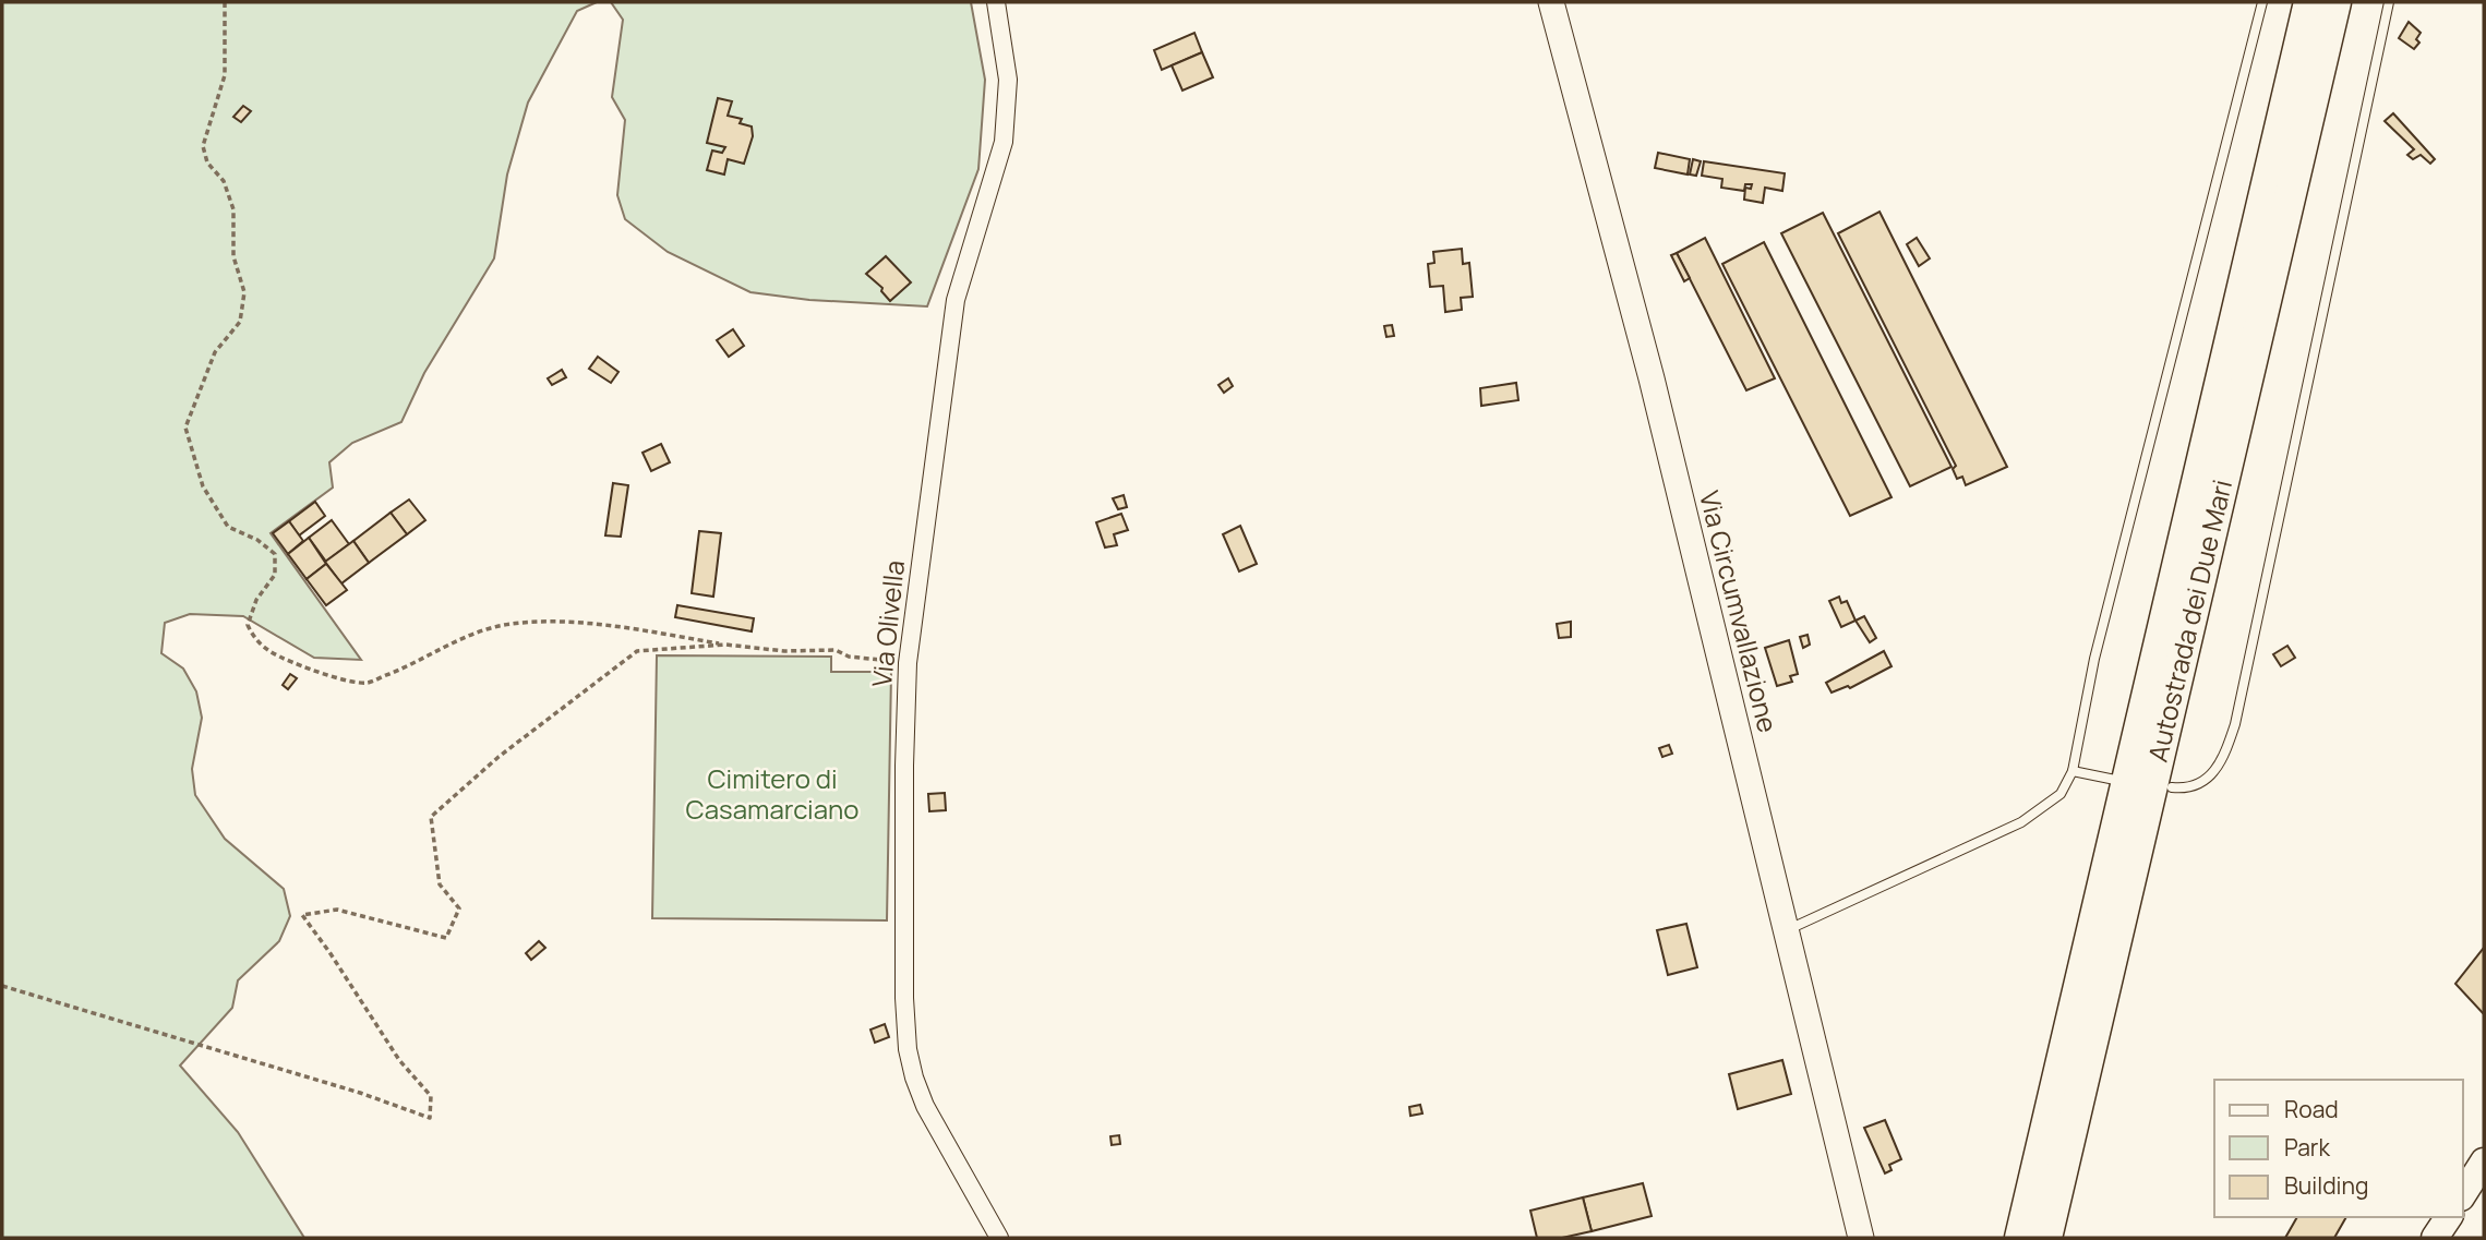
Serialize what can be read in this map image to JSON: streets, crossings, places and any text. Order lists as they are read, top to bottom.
{
  "streets": {
    "highway": ["Autostrada dei Due Mari"],
    "street": ["Via Circumvallazione", "Via Olivella"]
  },
  "parks": ["Cimitero di Casamarciano"],
  "legend": ["Road", "Park", "Building"]
}
